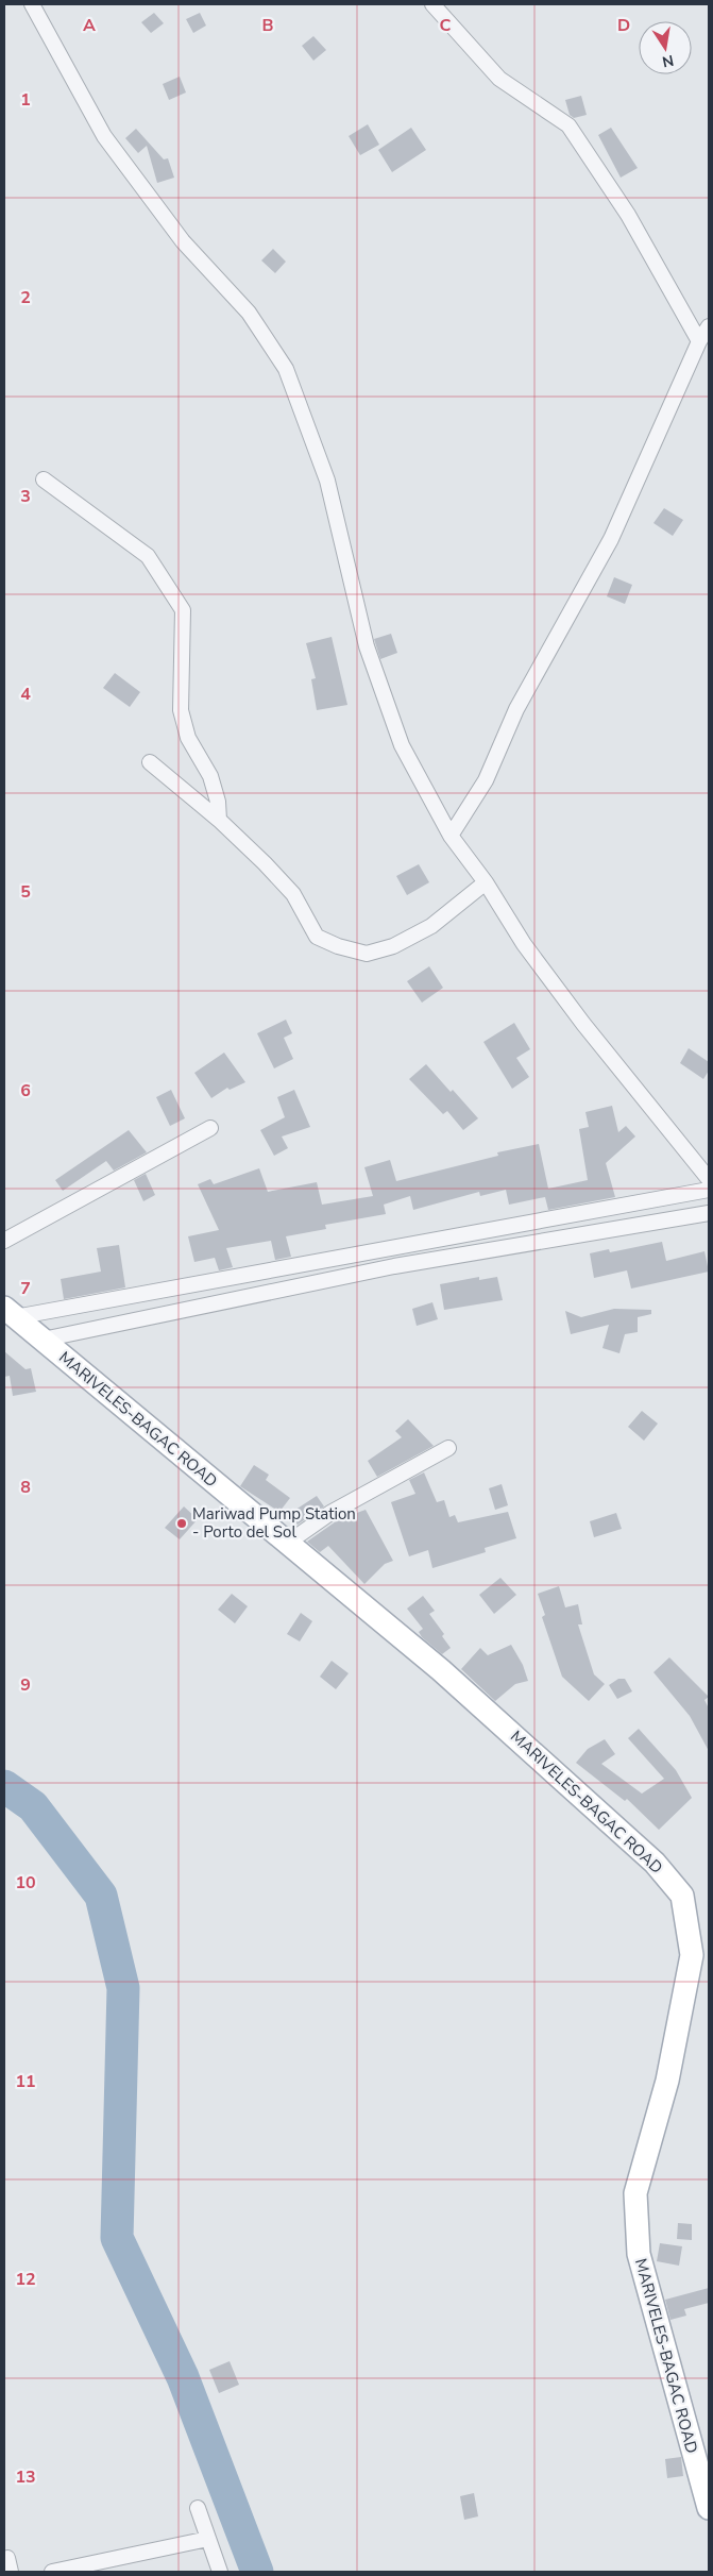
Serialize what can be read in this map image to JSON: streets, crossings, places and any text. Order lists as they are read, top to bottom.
{
  "streets": {
    "main road": ["MARIVELES-BAGAC ROAD"]
  },
  "places": ["Mariwad Pump Station - Porto del Sol"],
  "north": "bottom",
  "grid": {
    "columns": [
      "A",
      "B",
      "C",
      "D"
    ],
    "rows": [
      "1",
      "2",
      "3",
      "4",
      "5",
      "6",
      "7",
      "8",
      "9",
      "10",
      "11",
      "12",
      "13"
    ]
  }
}
